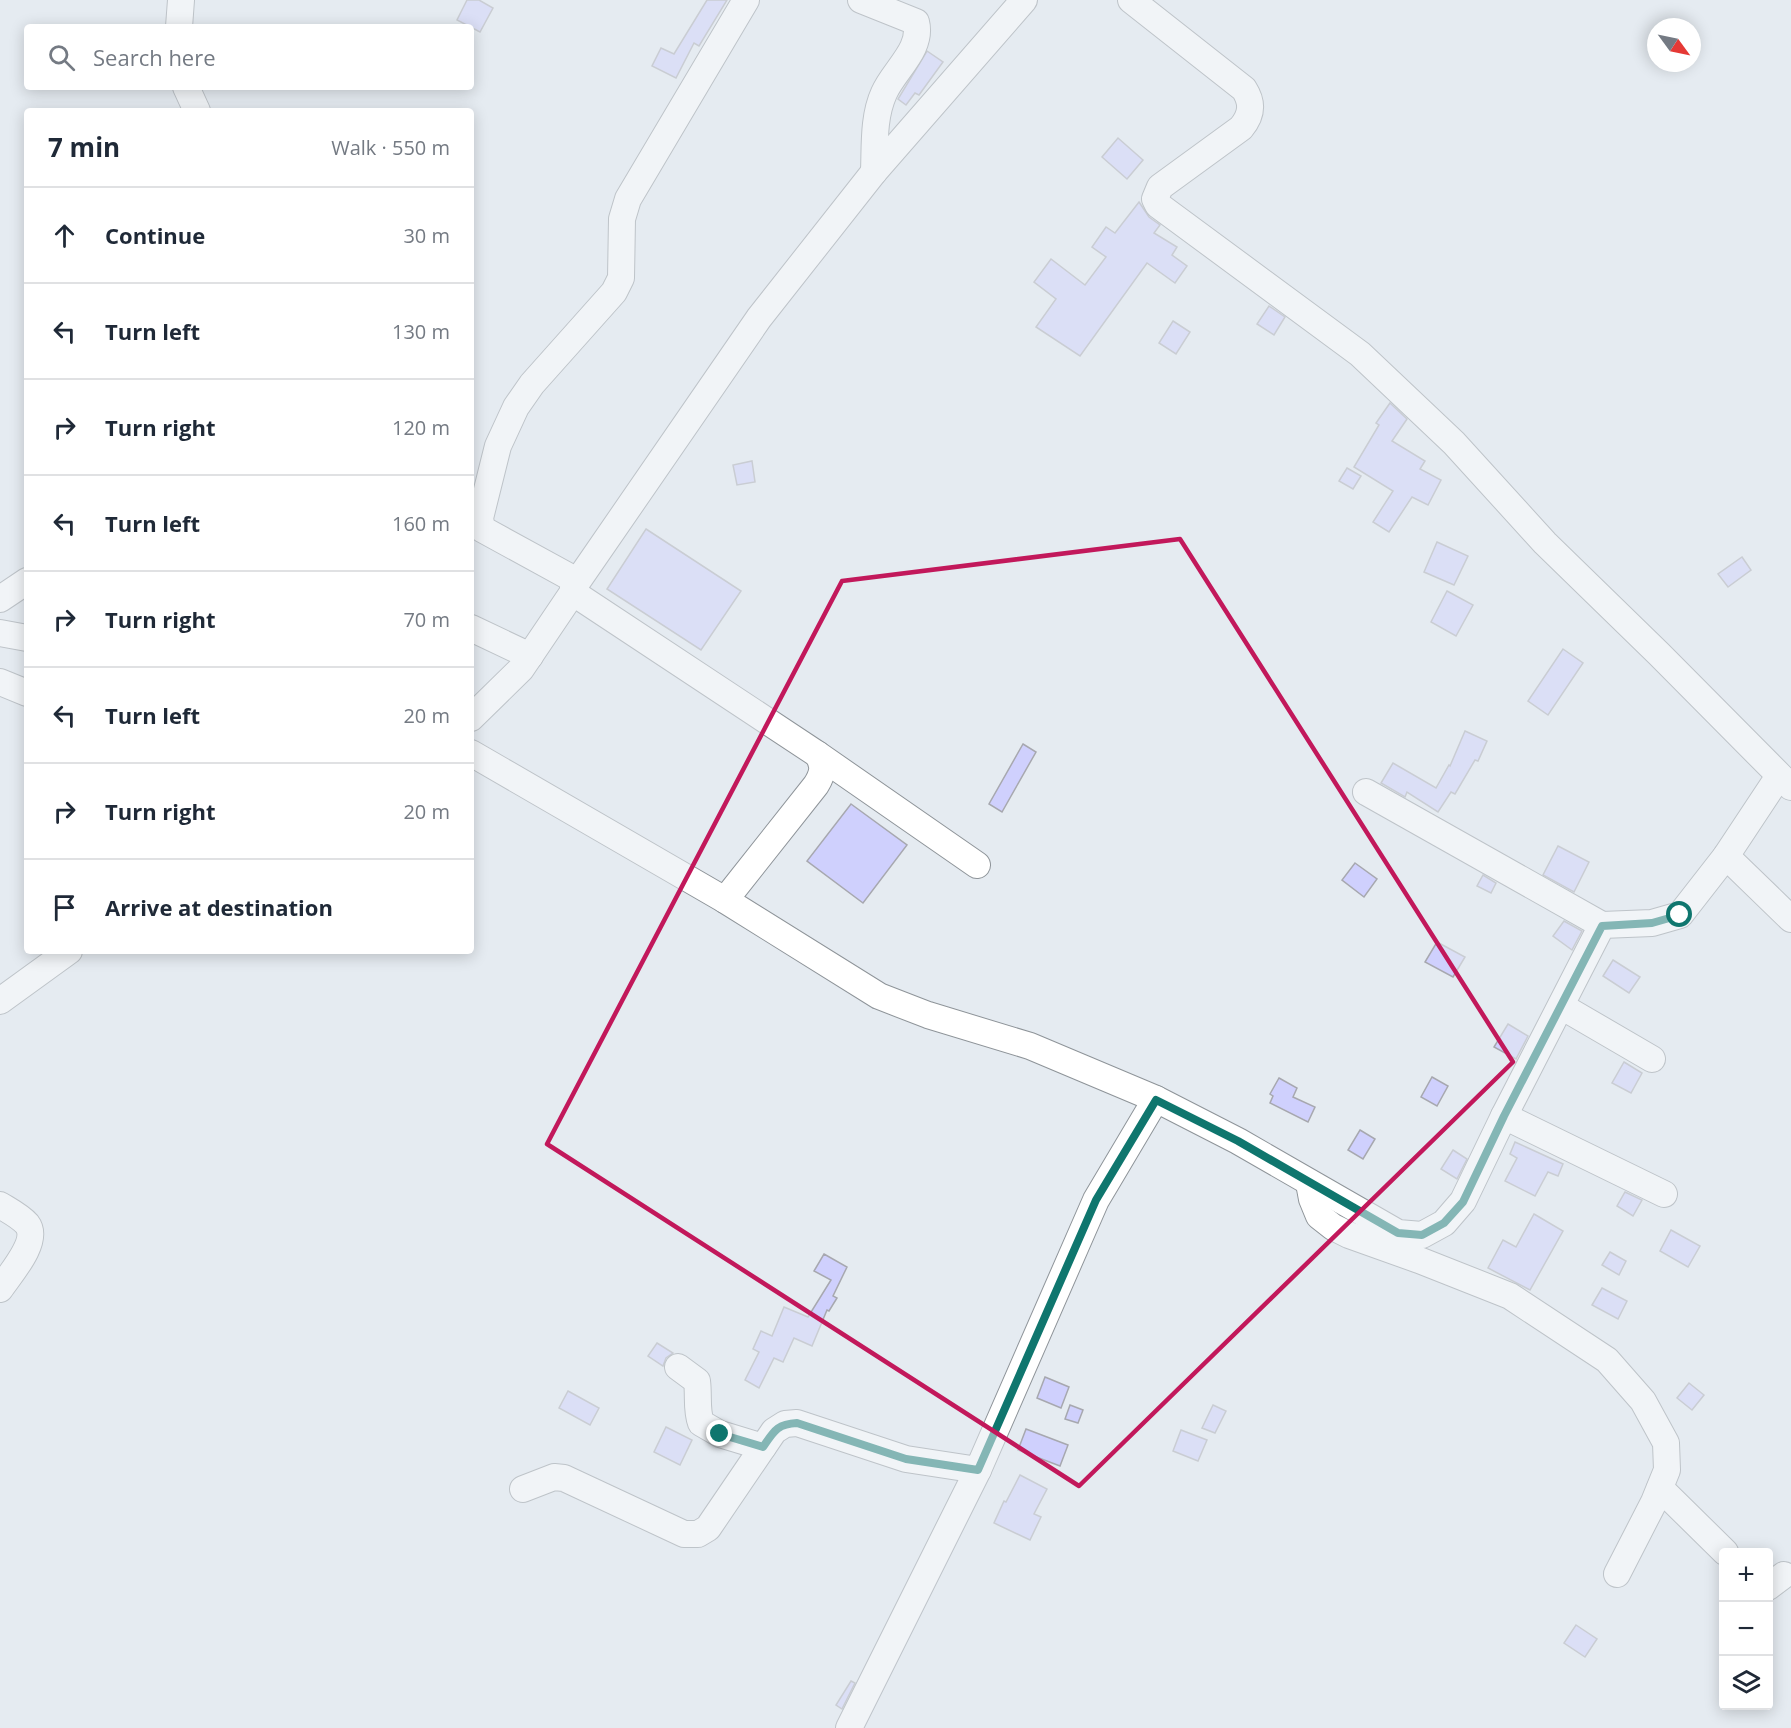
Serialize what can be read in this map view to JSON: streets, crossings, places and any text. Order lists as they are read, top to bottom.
{
  "north": "bottom right",
  "page": {
    "search": "Search here",
    "heading": ["7 min", "Walk · 550 m"],
    "list": [
      ["Continue", "30 m"],
      ["Turn left", "130 m"],
      ["Turn right", "120 m"],
      ["Turn left", "160 m"],
      ["Turn right", "70 m"],
      ["Turn left", "20 m"],
      ["Turn right", "20 m"],
      "Arrive at destination"
    ],
    "map_buttons": ["+", "−"]
  }
}
